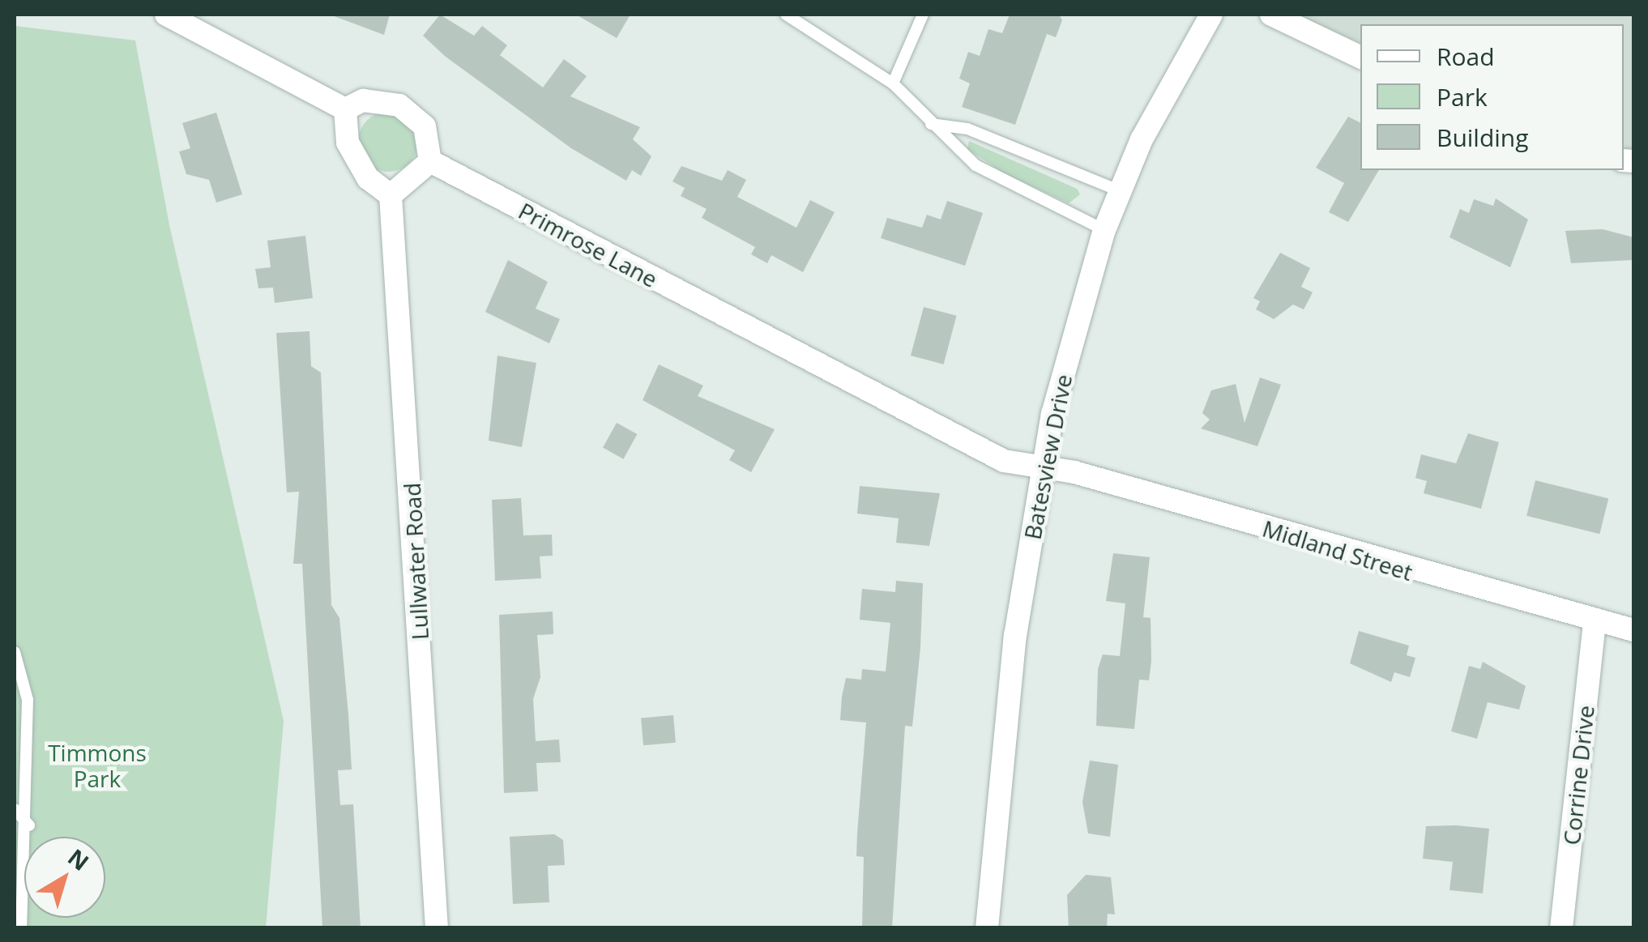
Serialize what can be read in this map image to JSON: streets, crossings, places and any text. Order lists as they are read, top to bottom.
{
  "streets": {
    "street": [
      "Primrose Lane",
      "Batesview Drive",
      "Midland Street",
      "Lullwater Road",
      "Corrine Drive"
    ]
  },
  "crossings": [
    ["Primrose Lane", "Batesview Drive"],
    ["Primrose Lane", "Midland Street"],
    ["Primrose Lane", "Lullwater Road"],
    ["Batesview Drive", "Midland Street"],
    ["Midland Street", "Corrine Drive"]
  ],
  "parks": ["Timmons Park"],
  "legend": ["Road", "Park", "Building"],
  "north": "top right"
}
